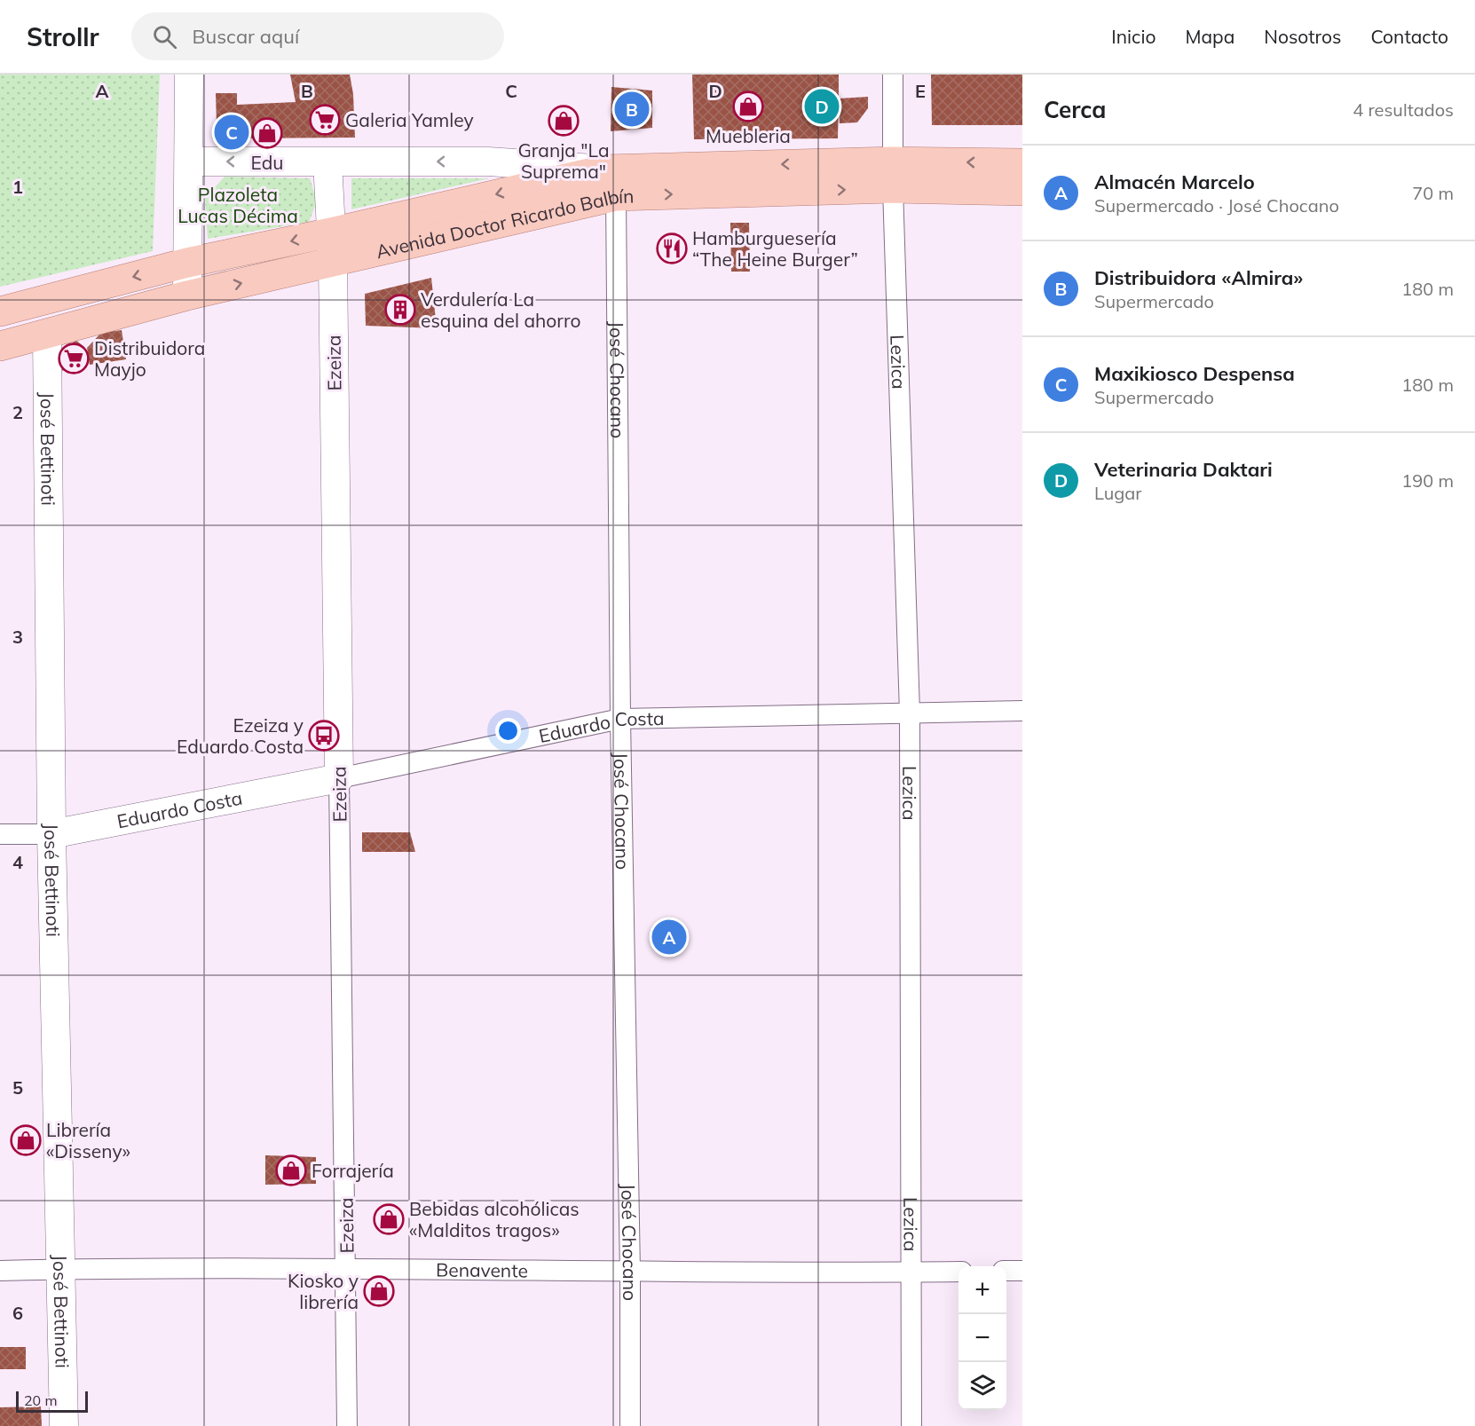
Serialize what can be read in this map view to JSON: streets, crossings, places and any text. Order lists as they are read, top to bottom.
{
  "streets": {
    "main road": ["Avenida Doctor Ricardo Balbín"],
    "street": [
      "Lezica",
      "Ezeiza",
      "José Chocano",
      "José Bettinoti",
      "Eduardo Costa",
      "Benavente"
    ]
  },
  "crossings": [
    ["Avenida Doctor Ricardo Balbín", "Lezica"],
    ["Avenida Doctor Ricardo Balbín", "Ezeiza"],
    ["Avenida Doctor Ricardo Balbín", "José Chocano"],
    ["Avenida Doctor Ricardo Balbín", "José Bettinoti"],
    ["Lezica", "Eduardo Costa"],
    ["Lezica", "Benavente"],
    ["Ezeiza", "Eduardo Costa"],
    ["Ezeiza", "Benavente"],
    ["José Chocano", "Eduardo Costa"],
    ["José Chocano", "Benavente"],
    ["José Bettinoti", "Eduardo Costa"],
    ["José Bettinoti", "Benavente"]
  ],
  "parks": ["Plazoleta Lucas Décima"],
  "places": {
    "shop": [
      "Muebleria",
      "Granja \"La Suprema\"",
      "Edu",
      "Librería «Disseny»",
      "Forrajería",
      "Bebidas alcohólicas «Malditos tragos»",
      "Kiosko y librería"
    ],
    "supermarket": ["Galeria Yamley", "Distribuidora Mayjo"],
    "restaurant": ["Hamburguesería “The Heine Burger”"],
    "building": ["Verdulería La esquina del ahorro"],
    "bus stop": ["Ezeiza y Eduardo Costa"]
  },
  "scale_bar": "20 m",
  "page": {
    "header": "Strollr",
    "search": "Buscar aquí",
    "nav": [
      "Inicio",
      "Mapa",
      "Nosotros",
      "Contacto"
    ],
    "heading": ["Cerca", "4 resultados"],
    "pins": [
      "D",
      "B",
      "C",
      "A"
    ],
    "list": [
      {
        "mark": "A",
        "name": "Almacén Marcelo",
        "note": "Supermercado · José Chocano",
        "value": "70 m"
      },
      {
        "mark": "B",
        "name": "Distribuidora «Almira»",
        "note": "Supermercado",
        "value": "180 m"
      },
      {
        "mark": "C",
        "name": "Maxikiosco Despensa",
        "note": "Supermercado",
        "value": "180 m"
      },
      {
        "mark": "D",
        "name": "Veterinaria Daktari",
        "note": "Lugar",
        "value": "190 m"
      }
    ],
    "map_buttons": ["+", "−"],
    "scale": "20 m"
  },
  "grid": {
    "columns": [
      "A",
      "B",
      "C",
      "D",
      "E"
    ],
    "rows": [
      "1",
      "2",
      "3",
      "4",
      "5",
      "6"
    ]
  }
}
